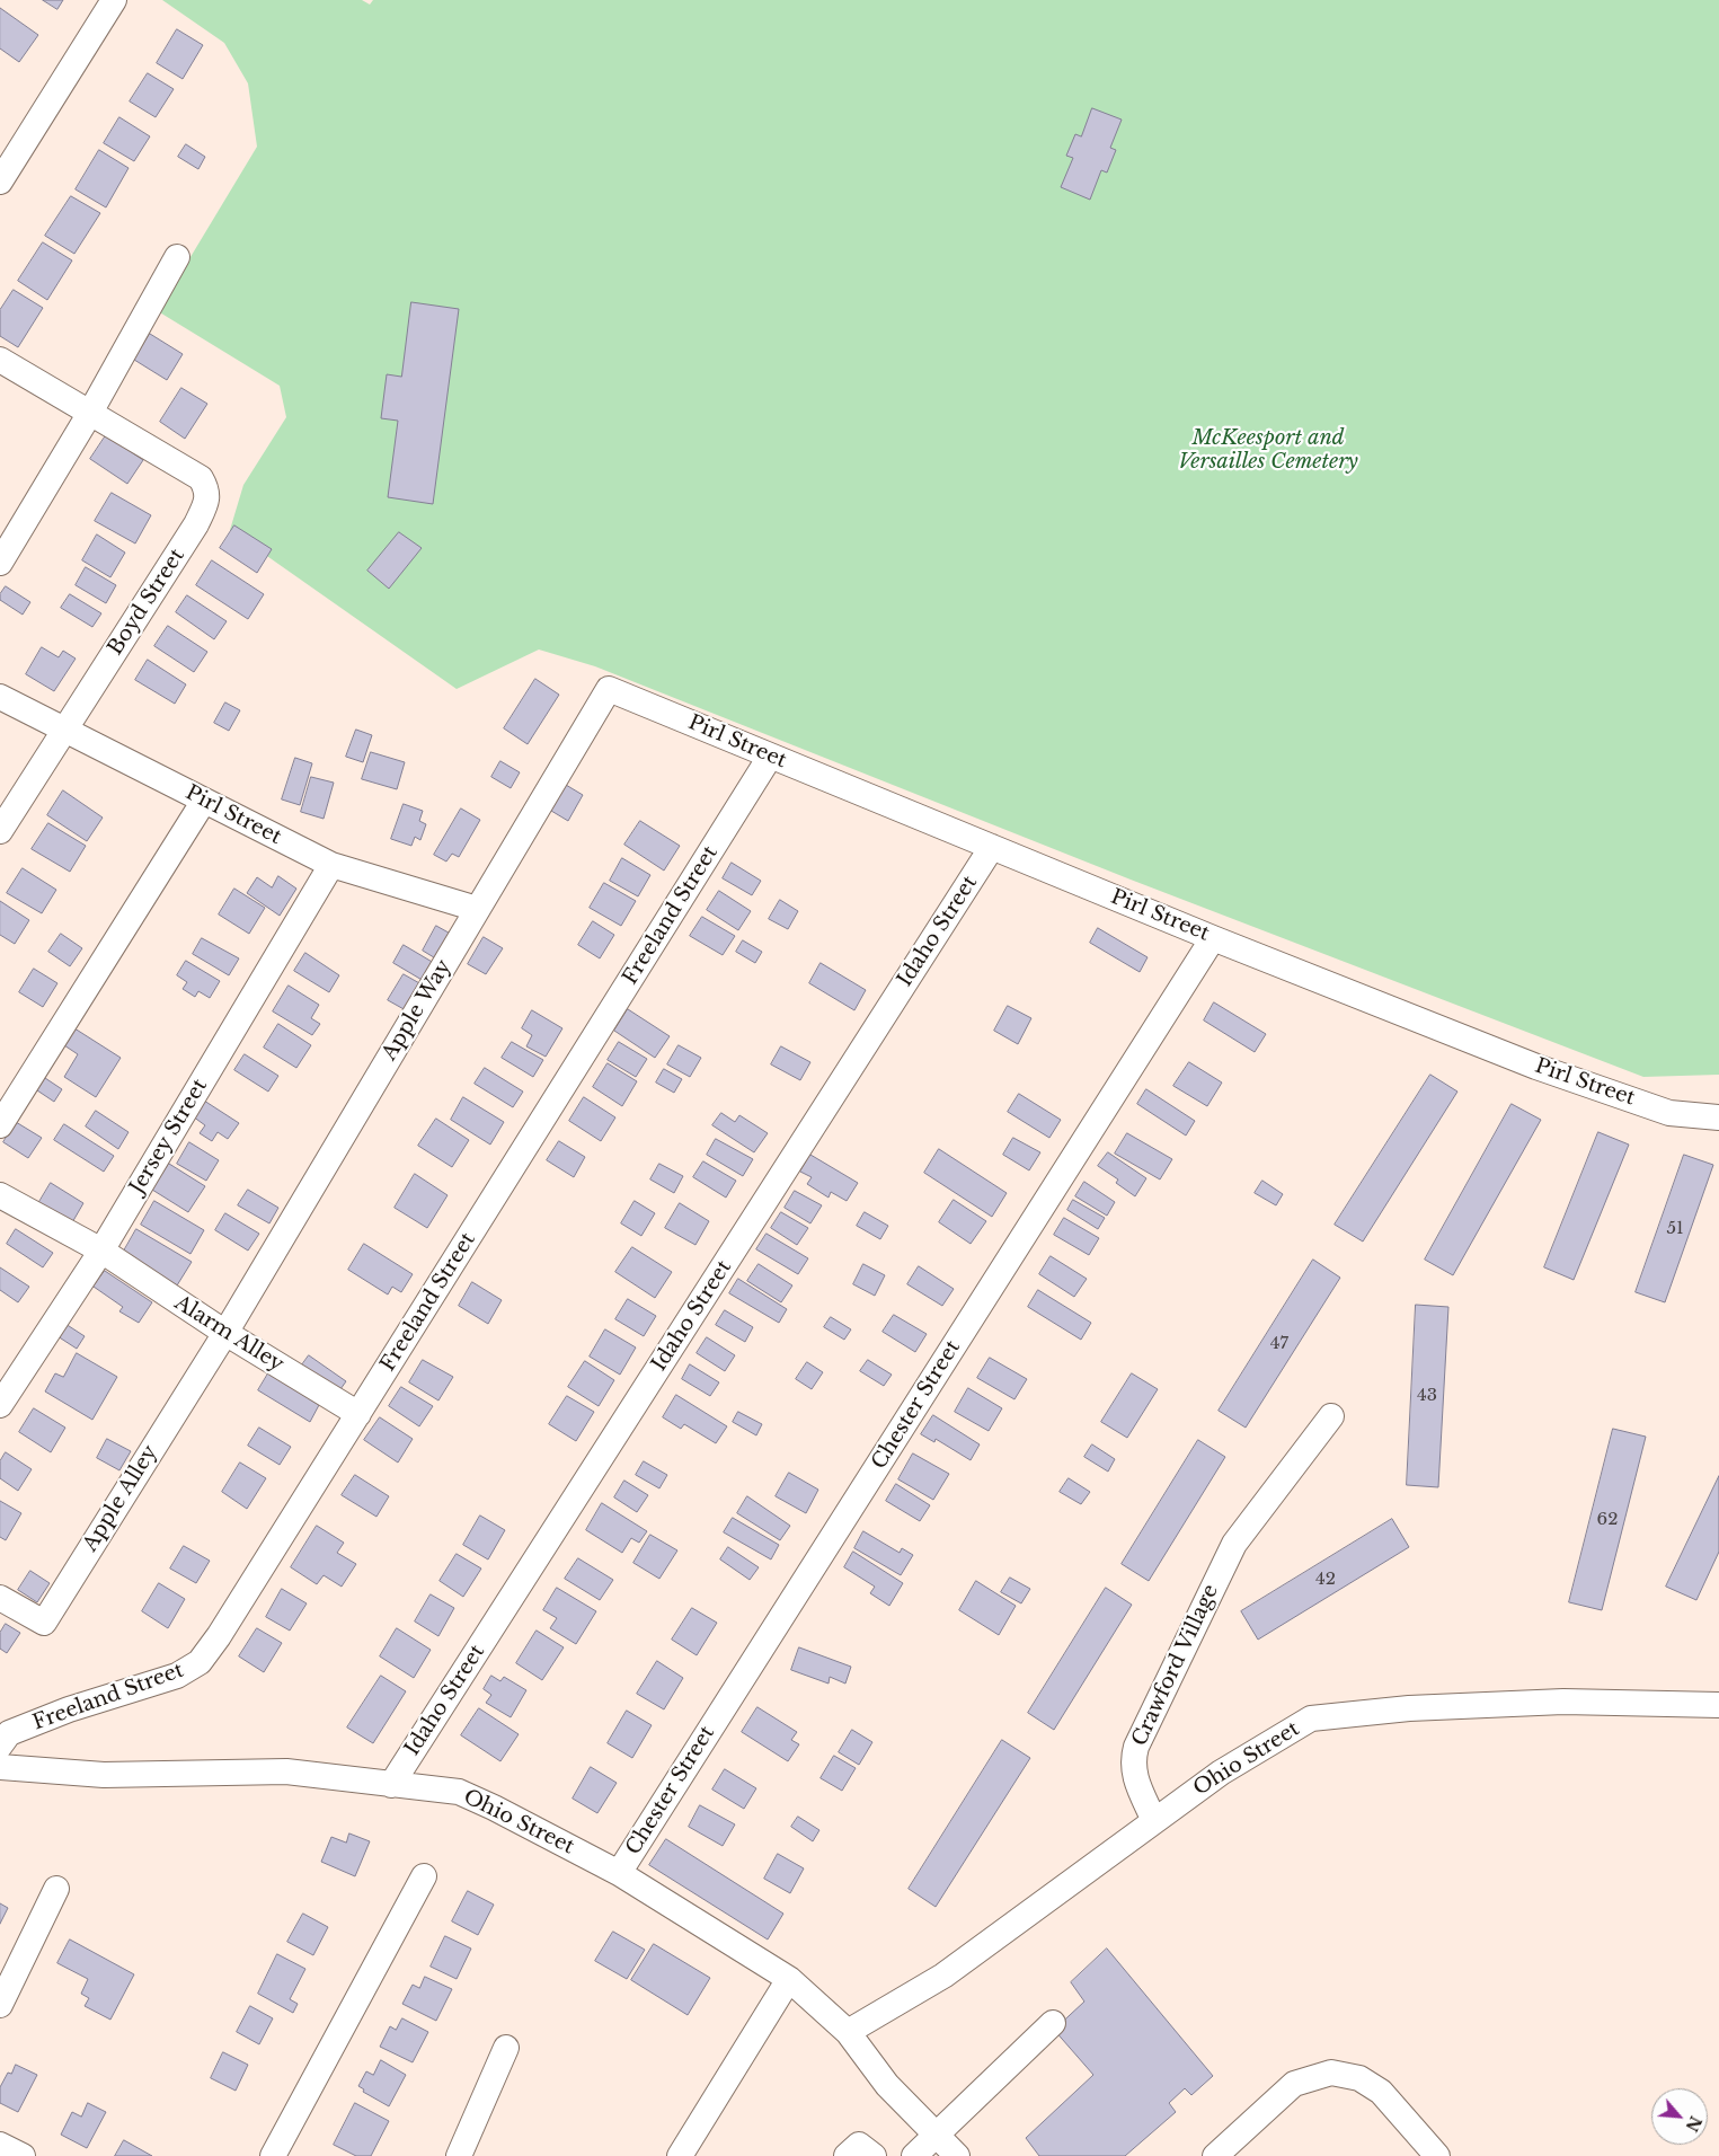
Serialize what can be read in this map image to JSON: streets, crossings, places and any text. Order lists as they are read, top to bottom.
{
  "streets": {
    "street": [
      "Boyd Street",
      "Pirl Street",
      "Freeland Street",
      "Idaho Street",
      "Apple Way",
      "Jersey Street",
      "Alarm Alley",
      "Chester Street",
      "Apple Alley",
      "Crawford Village",
      "Ohio Street"
    ]
  },
  "crossings": [
    ["Boyd Street", "Pirl Street"],
    ["Pirl Street", "Freeland Street"],
    ["Pirl Street", "Idaho Street"],
    ["Pirl Street", "Apple Way"],
    ["Pirl Street", "Jersey Street"],
    ["Pirl Street", "Chester Street"],
    ["Freeland Street", "Alarm Alley"],
    ["Idaho Street", "Ohio Street"],
    ["Apple Way", "Alarm Alley"],
    ["Apple Way", "Apple Alley"],
    ["Jersey Street", "Alarm Alley"],
    ["Alarm Alley", "Apple Alley"],
    ["Chester Street", "Ohio Street"],
    ["Crawford Village", "Ohio Street"]
  ],
  "parks": ["McKeesport and Versailles Cemetery"],
  "house_numbers": [
    "51",
    "47",
    "43",
    "62",
    "42"
  ],
  "north": "bottom right"
}
